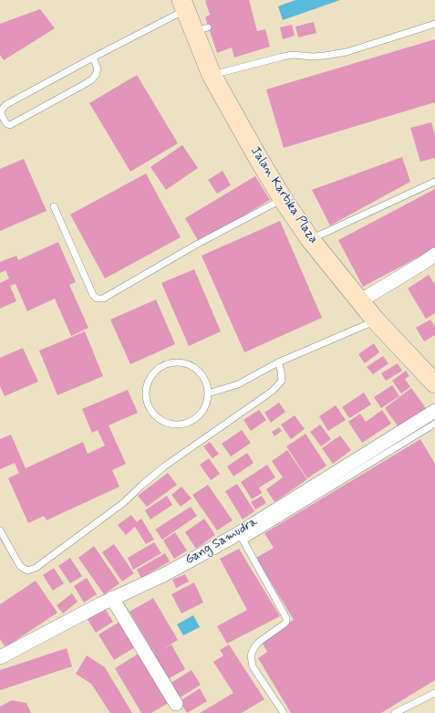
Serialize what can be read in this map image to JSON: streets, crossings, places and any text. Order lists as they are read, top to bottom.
{
  "streets": {
    "main road": ["Jalan Kartika Plaza"],
    "street": ["Gang Samudra"]
  }
}
